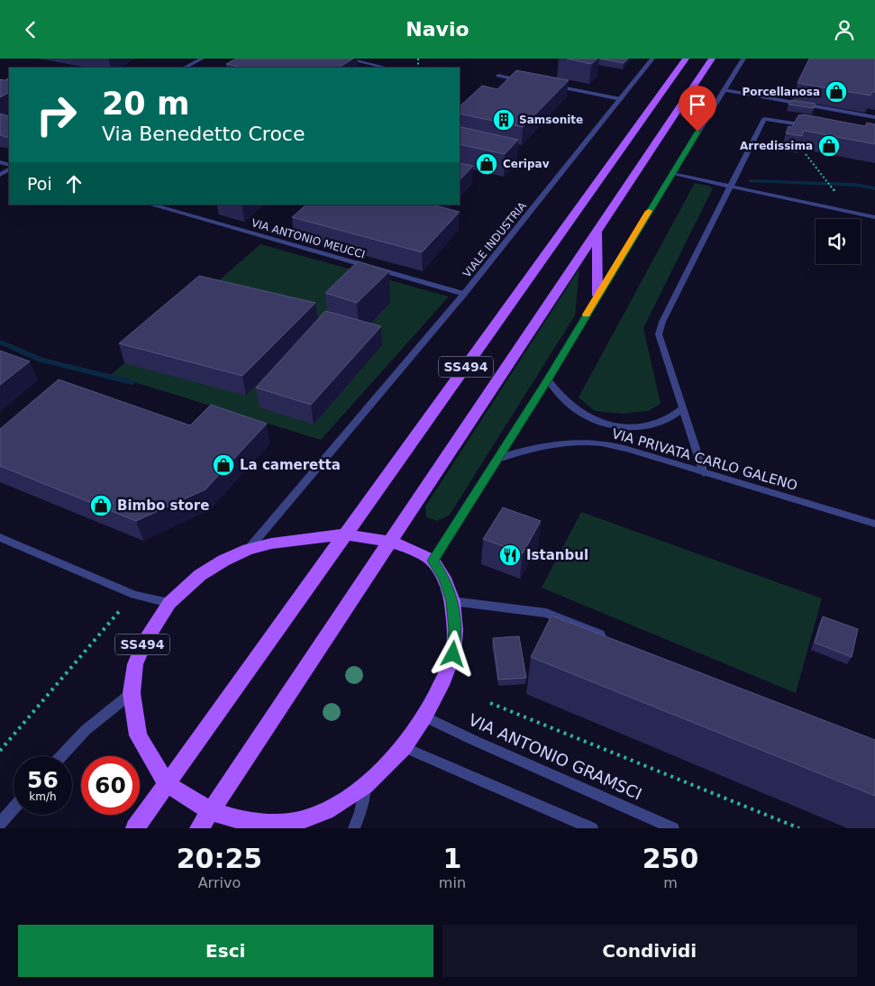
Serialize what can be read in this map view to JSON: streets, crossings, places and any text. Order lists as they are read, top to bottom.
{
  "streets": {
    "main road": ["SS494"],
    "street": [
      "VIA ANTONIO MEUCCI",
      "VIALE INDUSTRIA",
      "VIA PRIVATA CARLO GALENO",
      "VIA ANTONIO GRAMSCI"
    ]
  },
  "crossings": [
    ["VIA ANTONIO MEUCCI", "VIALE INDUSTRIA"],
    ["VIALE INDUSTRIA", "SS494"],
    ["SS494", "VIA ANTONIO GRAMSCI"]
  ],
  "places": {
    "shop": [
      "Porcellanosa",
      "Arredissima",
      "Ceripav",
      "La cameretta",
      "Bimbo store"
    ],
    "building": ["Samsonite"],
    "restaurant": ["Istanbul"]
  },
  "page": {
    "header": "Navio",
    "turn": ["20 m", "Via Benedetto Croce"],
    "then": "Poi",
    "speed": "56 km/h",
    "limit": "60",
    "eta": [
      "20:25",
      "Arrivo",
      "1",
      "min",
      "250",
      "m"
    ],
    "buttons": ["Esci", "Condividi"]
  }
}
